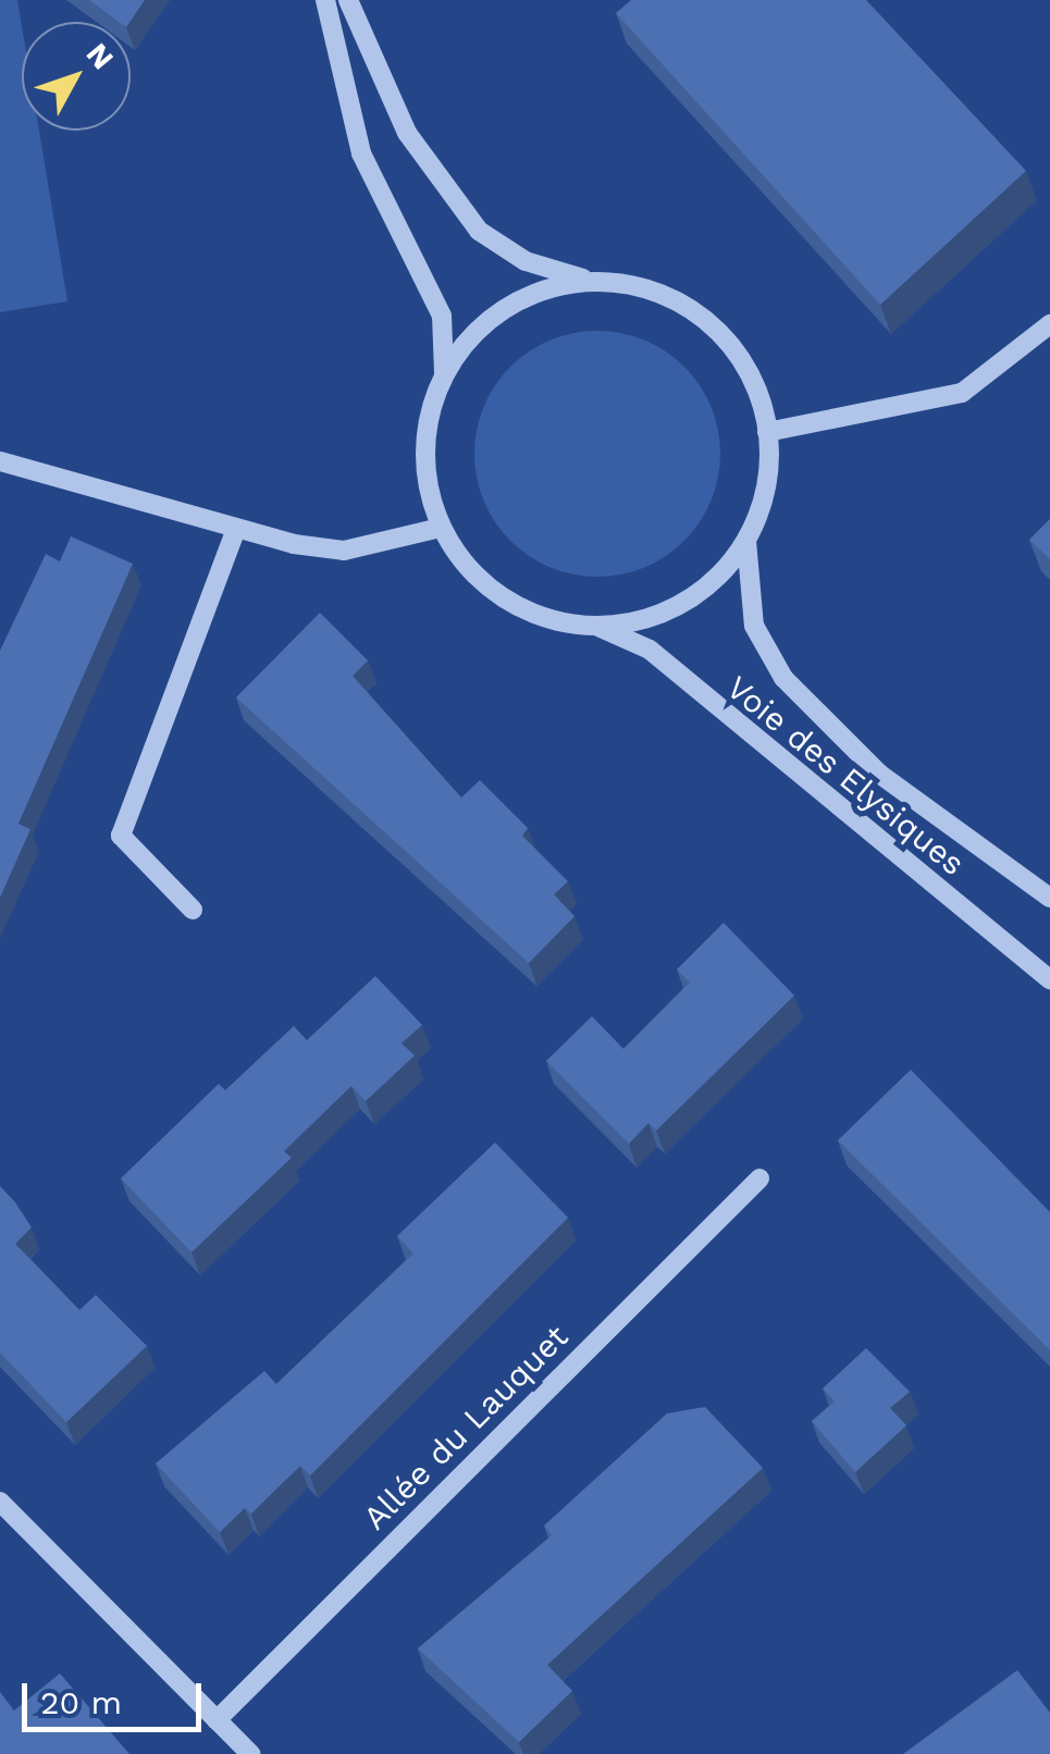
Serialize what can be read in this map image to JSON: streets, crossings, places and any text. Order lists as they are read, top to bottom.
{
  "streets": {
    "street": ["Voie des Elysiques", "Allée du Lauquet"]
  },
  "scale_bar": "20 m",
  "north": "top right"
}
